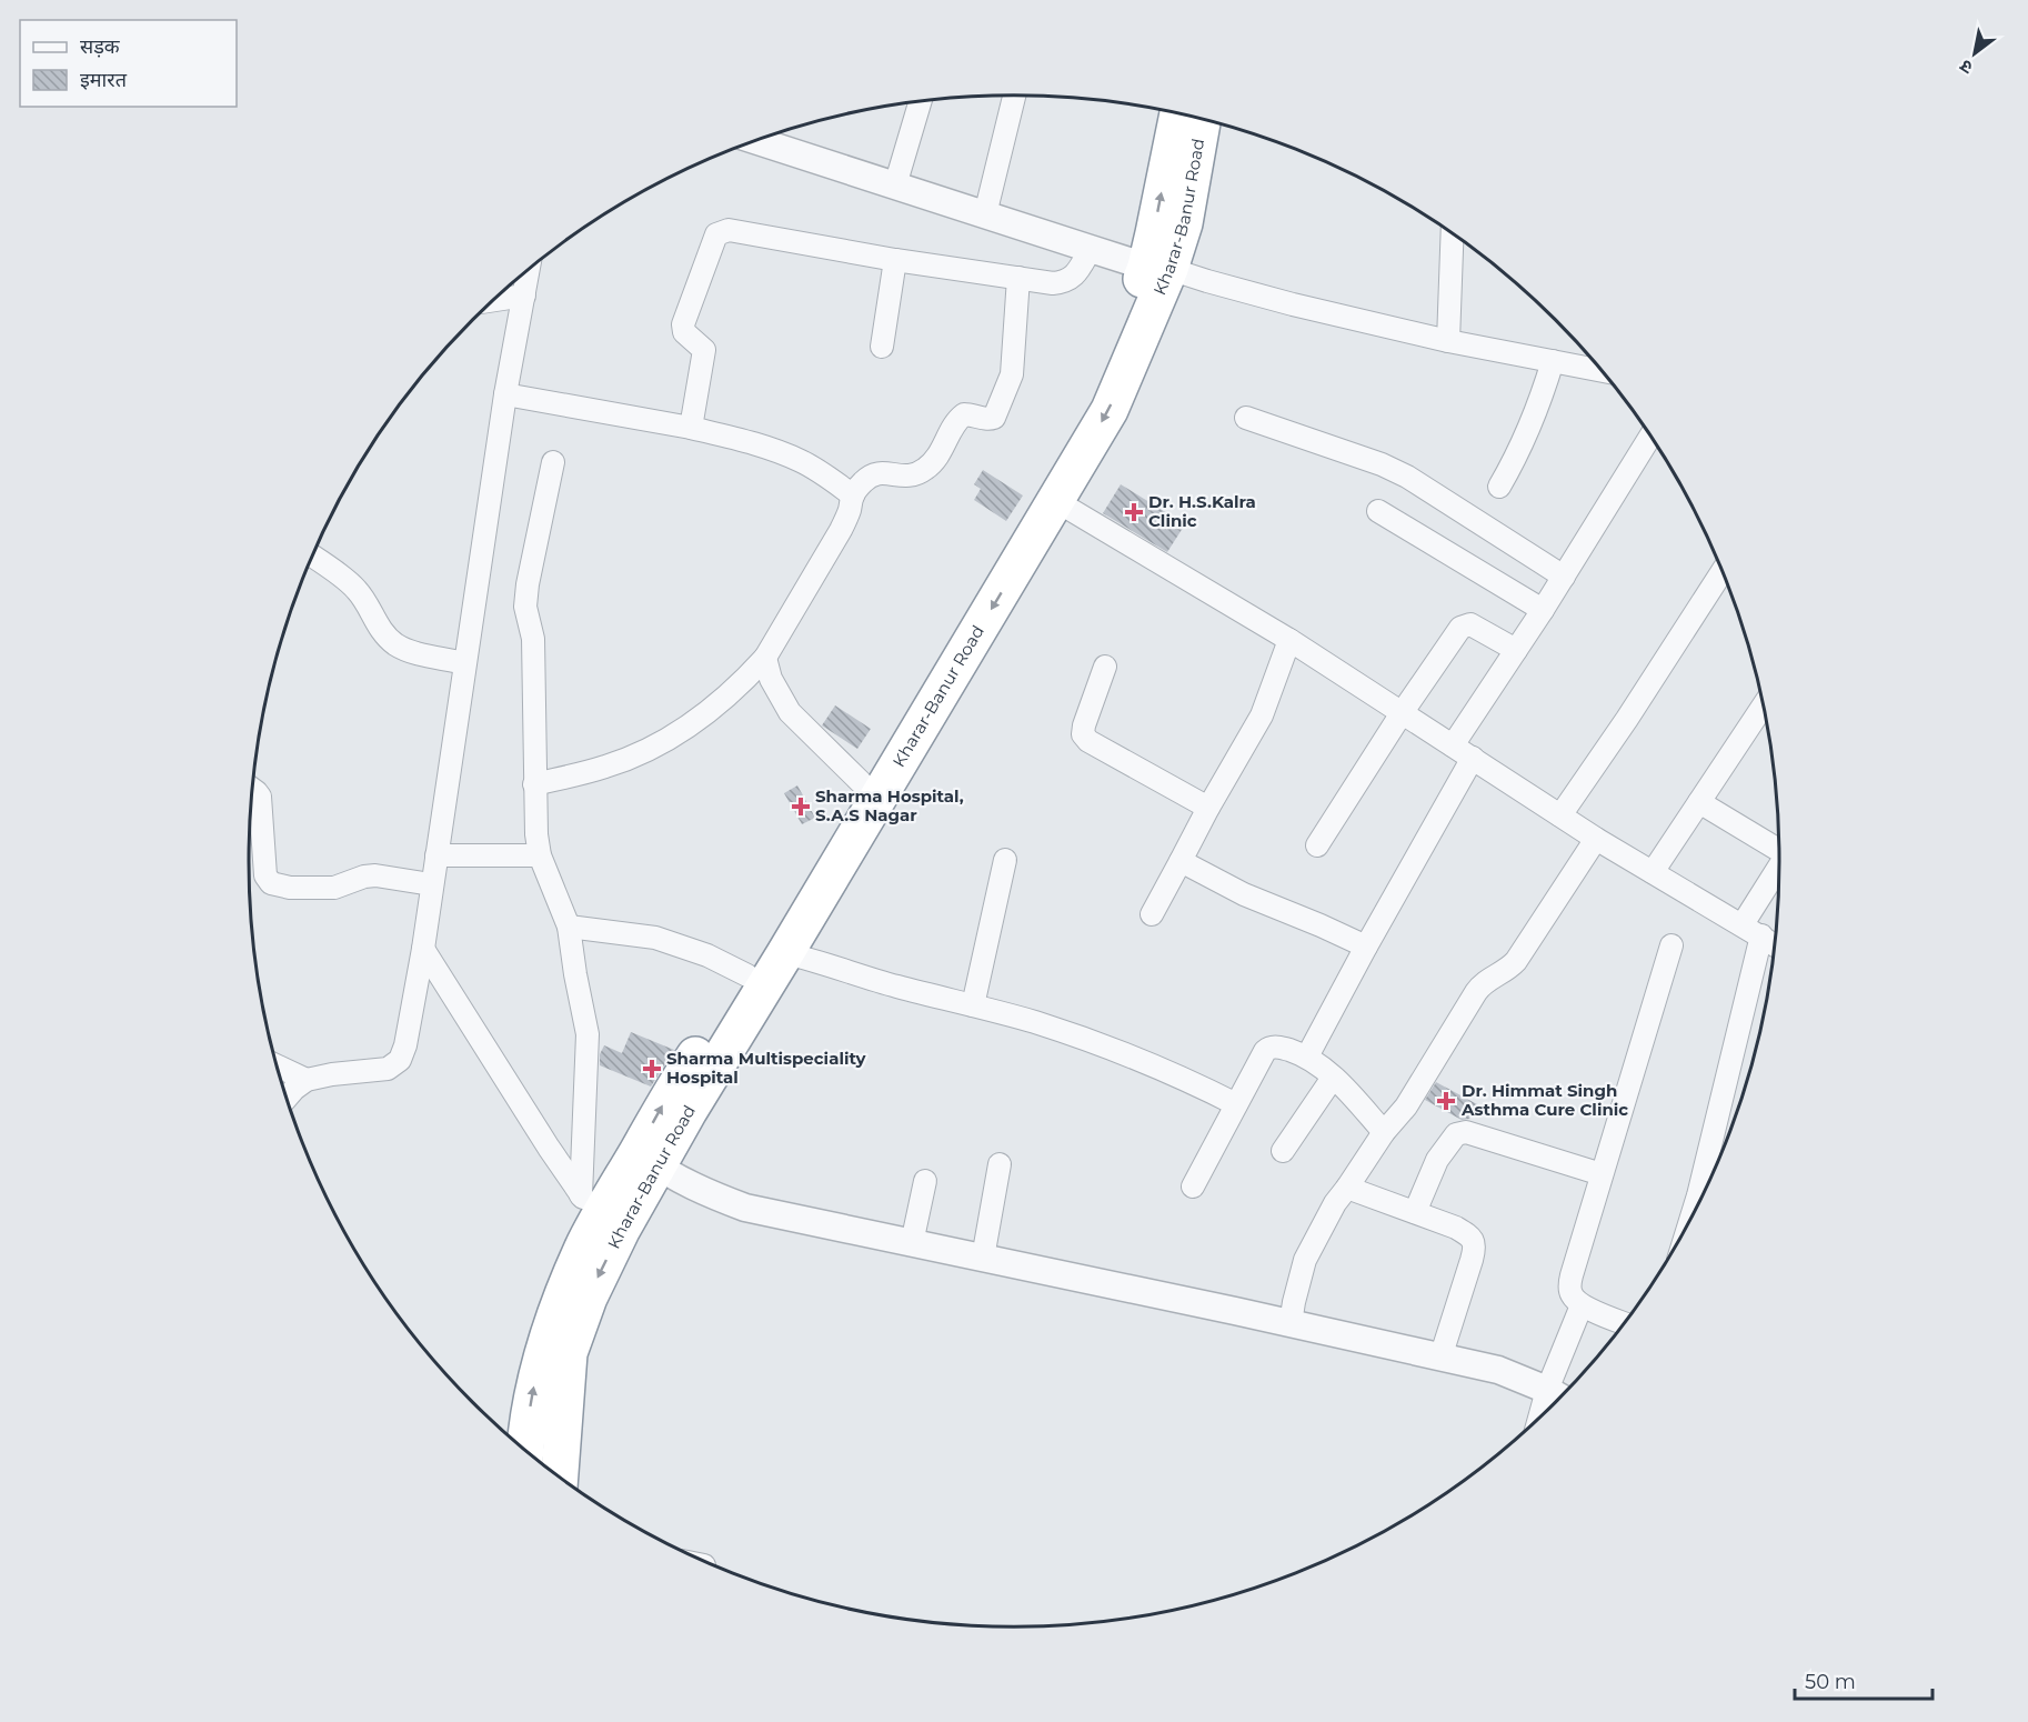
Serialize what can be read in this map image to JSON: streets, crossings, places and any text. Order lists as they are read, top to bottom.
{
  "streets": {
    "highway": ["Kharar-Banur Road"]
  },
  "places": {
    "health": [
      "Dr. H.S.Kalra Clinic",
      "Sharma Hospital, S.A.S Nagar",
      "Sharma Multispeciality Hospital",
      "Dr. Himmat Singh Asthma Cure Clinic"
    ]
  },
  "legend": ["सड़क", "इमारत"],
  "scale_bar": "50 m",
  "north": "bottom left"
}
